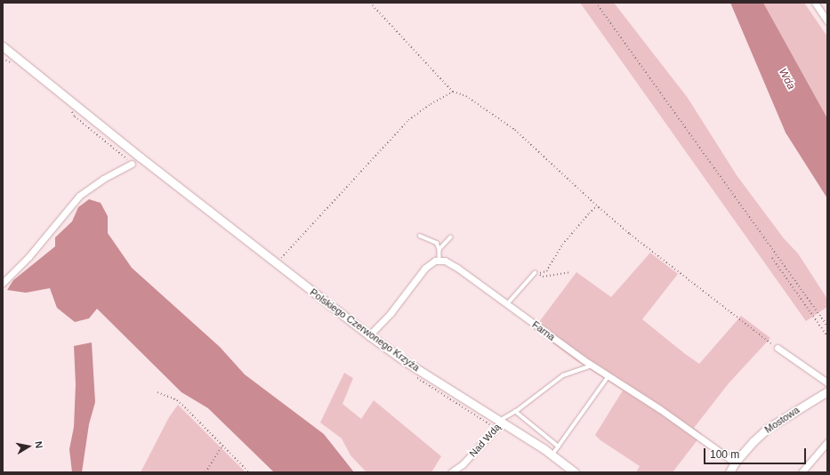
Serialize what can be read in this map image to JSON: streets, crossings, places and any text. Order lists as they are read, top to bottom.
{
  "streets": {
    "street": [
      "Polskiego Czerwonego Krzyża",
      "Farna",
      "Mostowa",
      "Nad Wdą"
    ]
  },
  "crossings": [
    ["Polskiego Czerwonego Krzyża", "Nad Wdą"],
    ["Farna", "Mostowa"]
  ],
  "water": ["Wda"],
  "scale_bar": "100 m",
  "north": "right"
}
